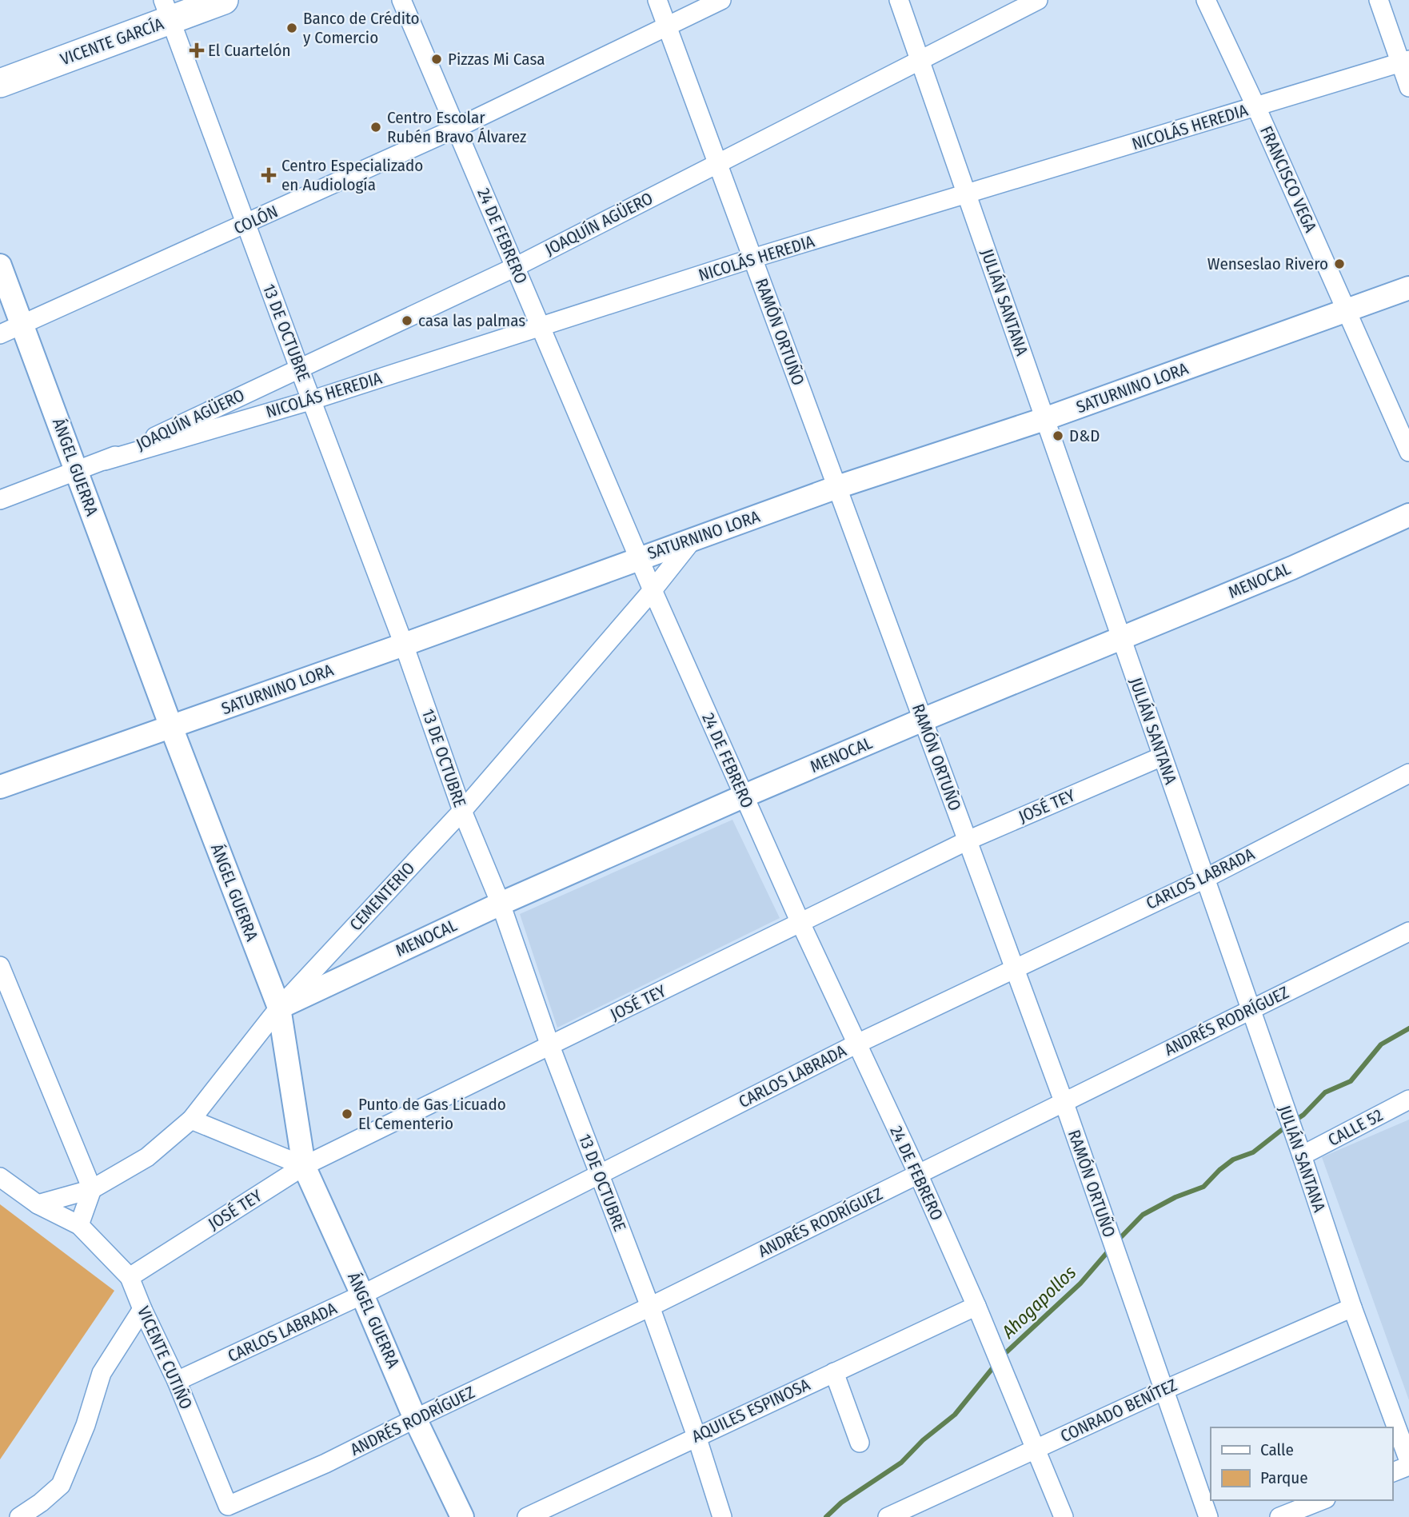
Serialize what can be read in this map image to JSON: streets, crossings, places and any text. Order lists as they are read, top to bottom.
{
  "streets": {
    "main road": ["VICENTE GARCÍA"],
    "street": [
      "NICOLÁS HEREDIA",
      "FRANCISCO VEGA",
      "COLÓN",
      "JOAQUÍN AGÜERO",
      "24 DE FEBRERO",
      "JULIÁN SANTANA",
      "RAMÓN ORTUÑO",
      "13 DE OCTUBRE",
      "SATURNINO LORA",
      "ÁNGEL GUERRA",
      "MENOCAL",
      "JOSÉ TEY",
      "CARLOS LABRADA",
      "CEMENTERIO",
      "ANDRÉS RODRÍGUEZ",
      "CALLE 52",
      "VICENTE CUTIÑO",
      "AQUILES ESPINOSA",
      "CONRADO BENÍTEZ"
    ]
  },
  "crossings": [
    ["VICENTE GARCÍA", "13 DE OCTUBRE"],
    ["NICOLÁS HEREDIA", "FRANCISCO VEGA"],
    ["NICOLÁS HEREDIA", "JOAQUÍN AGÜERO"],
    ["NICOLÁS HEREDIA", "24 DE FEBRERO"],
    ["NICOLÁS HEREDIA", "JULIÁN SANTANA"],
    ["NICOLÁS HEREDIA", "RAMÓN ORTUÑO"],
    ["NICOLÁS HEREDIA", "13 DE OCTUBRE"],
    ["FRANCISCO VEGA", "SATURNINO LORA"],
    ["COLÓN", "24 DE FEBRERO"],
    ["COLÓN", "RAMÓN ORTUÑO"],
    ["COLÓN", "13 DE OCTUBRE"],
    ["COLÓN", "ÁNGEL GUERRA"],
    ["JOAQUÍN AGÜERO", "24 DE FEBRERO"],
    ["JOAQUÍN AGÜERO", "JULIÁN SANTANA"],
    ["JOAQUÍN AGÜERO", "RAMÓN ORTUÑO"],
    ["JOAQUÍN AGÜERO", "13 DE OCTUBRE"],
    ["JOAQUÍN AGÜERO", "ÁNGEL GUERRA"],
    ["24 DE FEBRERO", "SATURNINO LORA"],
    ["24 DE FEBRERO", "MENOCAL"],
    ["24 DE FEBRERO", "JOSÉ TEY"],
    ["24 DE FEBRERO", "CARLOS LABRADA"],
    ["24 DE FEBRERO", "CEMENTERIO"],
    ["24 DE FEBRERO", "ANDRÉS RODRÍGUEZ"],
    ["24 DE FEBRERO", "AQUILES ESPINOSA"],
    ["24 DE FEBRERO", "CONRADO BENÍTEZ"],
    ["JULIÁN SANTANA", "SATURNINO LORA"],
    ["JULIÁN SANTANA", "MENOCAL"],
    ["JULIÁN SANTANA", "JOSÉ TEY"],
    ["JULIÁN SANTANA", "CARLOS LABRADA"],
    ["JULIÁN SANTANA", "ANDRÉS RODRÍGUEZ"],
    ["JULIÁN SANTANA", "CALLE 52"],
    ["JULIÁN SANTANA", "CONRADO BENÍTEZ"],
    ["RAMÓN ORTUÑO", "SATURNINO LORA"],
    ["RAMÓN ORTUÑO", "MENOCAL"],
    ["RAMÓN ORTUÑO", "JOSÉ TEY"],
    ["RAMÓN ORTUÑO", "CARLOS LABRADA"],
    ["RAMÓN ORTUÑO", "ANDRÉS RODRÍGUEZ"],
    ["RAMÓN ORTUÑO", "CONRADO BENÍTEZ"],
    ["13 DE OCTUBRE", "SATURNINO LORA"],
    ["13 DE OCTUBRE", "MENOCAL"],
    ["13 DE OCTUBRE", "JOSÉ TEY"],
    ["13 DE OCTUBRE", "CARLOS LABRADA"],
    ["13 DE OCTUBRE", "CEMENTERIO"],
    ["13 DE OCTUBRE", "ANDRÉS RODRÍGUEZ"],
    ["13 DE OCTUBRE", "AQUILES ESPINOSA"],
    ["SATURNINO LORA", "ÁNGEL GUERRA"],
    ["SATURNINO LORA", "CEMENTERIO"],
    ["ÁNGEL GUERRA", "MENOCAL"],
    ["ÁNGEL GUERRA", "JOSÉ TEY"],
    ["ÁNGEL GUERRA", "CARLOS LABRADA"],
    ["ÁNGEL GUERRA", "CEMENTERIO"],
    ["ÁNGEL GUERRA", "ANDRÉS RODRÍGUEZ"],
    ["MENOCAL", "CEMENTERIO"],
    ["JOSÉ TEY", "VICENTE CUTIÑO"],
    ["CARLOS LABRADA", "VICENTE CUTIÑO"],
    ["CEMENTERIO", "VICENTE CUTIÑO"],
    ["ANDRÉS RODRÍGUEZ", "VICENTE CUTIÑO"]
  ],
  "water": ["Ahogapollos"],
  "places": {
    "other": [
      "Banco de Crédito y Comercio",
      "Pizzas Mi Casa",
      "Centro Escolar Rubén Bravo Álvarez",
      "Wenseslao Rivero",
      "casa las palmas",
      "D&D",
      "Punto de Gas Licuado El Cementerio"
    ],
    "health": ["El Cuartelón", "Centro Especializado en Audiología"]
  },
  "legend": ["Calle", "Parque"]
}
